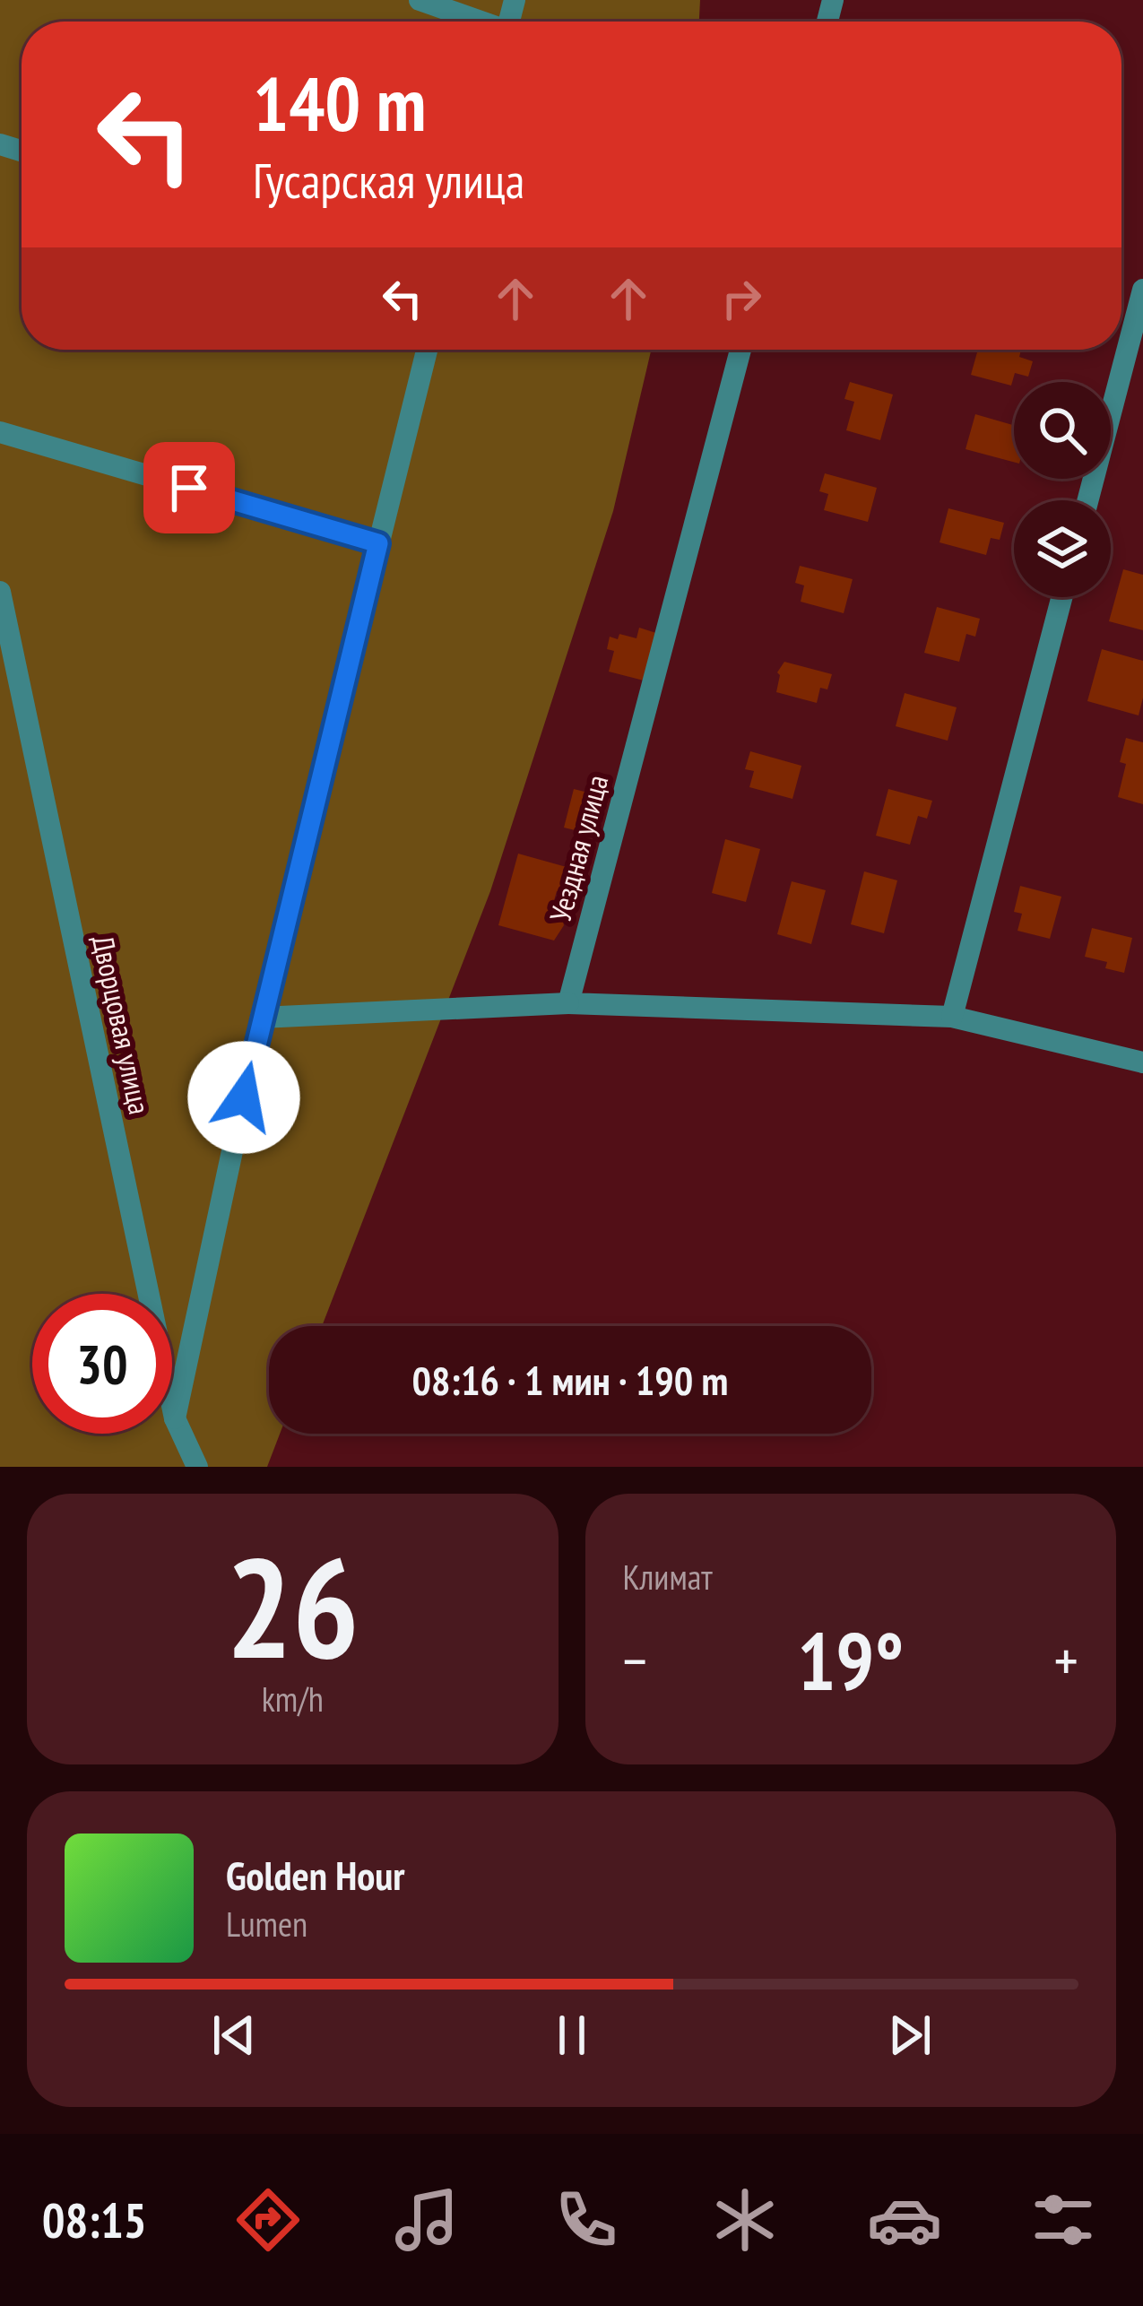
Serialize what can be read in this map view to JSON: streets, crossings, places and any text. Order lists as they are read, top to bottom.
{
  "streets": {
    "street": ["Уездная улица", "Дворцовая улица"]
  },
  "page": {
    "turn": ["140 m", "Гусарская улица"],
    "limit": "30",
    "trip": "08:16 · 1 мин · 190 m",
    "tile": [
      ["26", "km/h"],
      "Климат"
    ],
    "heat": ["−", "19°", "+"],
    "song": ["Golden Hour", "Lumen"],
    "tabs": "08:15"
  }
}
